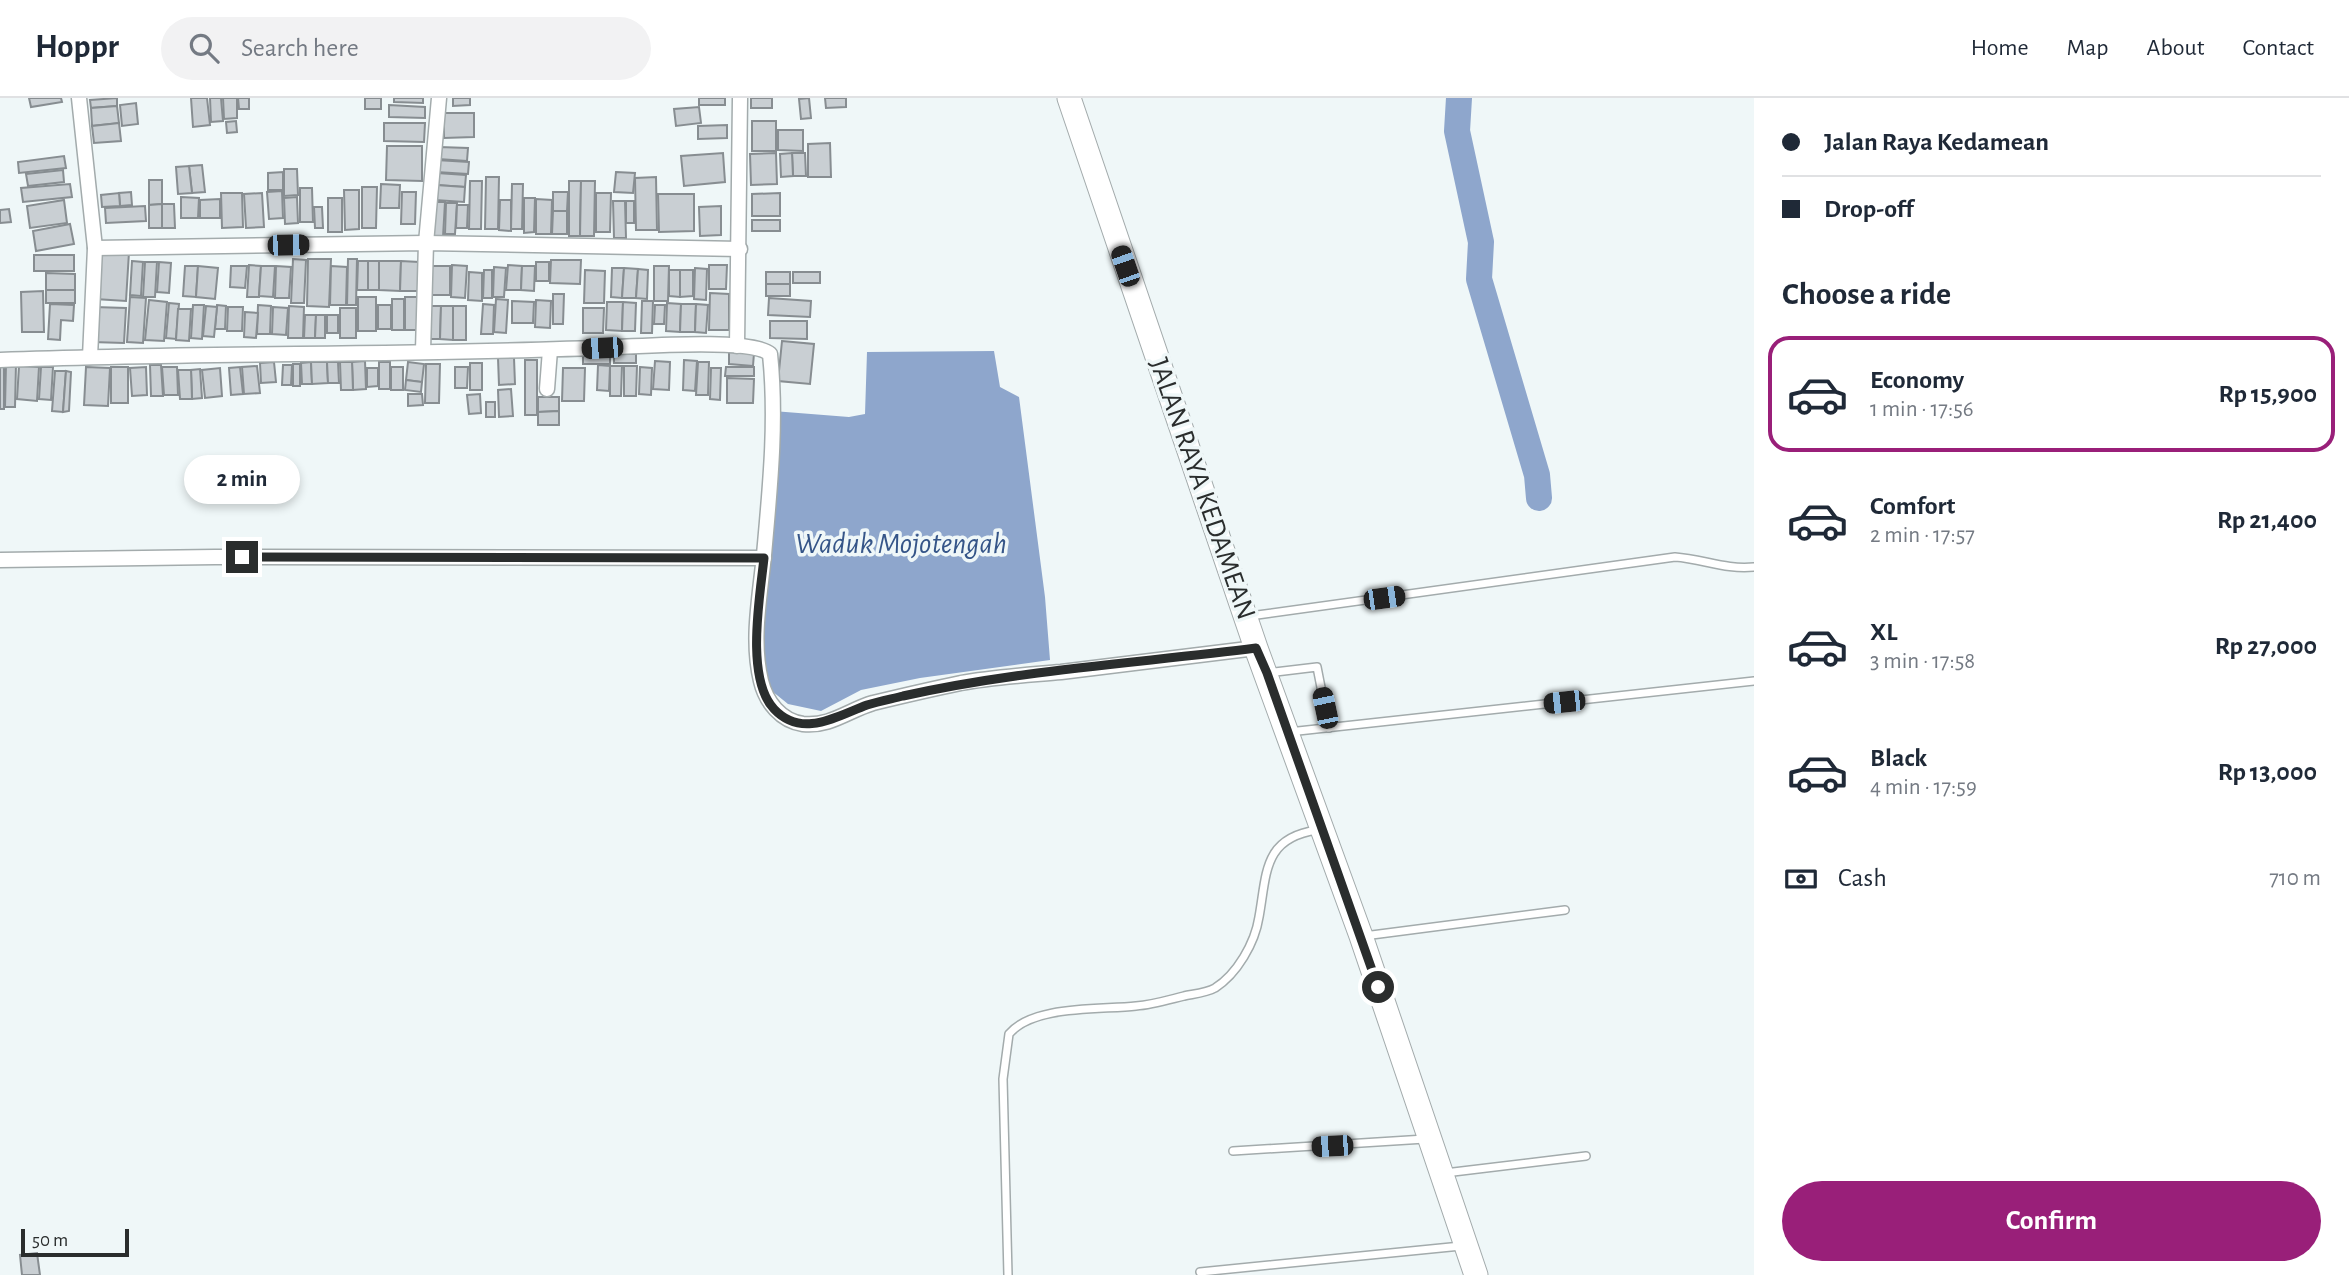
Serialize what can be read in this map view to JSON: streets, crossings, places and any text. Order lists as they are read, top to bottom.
{
  "streets": {
    "highway": ["JALAN RAYA KEDAMEAN"]
  },
  "water": ["Waduk Mojotengah"],
  "scale_bar": "50 m",
  "page": {
    "header": "Hoppr",
    "search": "Search here",
    "nav": [
      "Home",
      "Map",
      "About",
      "Contact"
    ],
    "banner": ["Jalan Raya Kedamean", "Drop-off"],
    "heading": "Choose a ride",
    "list": [
      {
        "name": "Economy",
        "note": "1 min · 17:56",
        "value": "Rp 15,900"
      },
      {
        "name": "Comfort",
        "note": "2 min · 17:57",
        "value": "Rp 21,400"
      },
      {
        "name": "XL",
        "note": "3 min · 17:58",
        "value": "Rp 27,000"
      },
      {
        "name": "Black",
        "note": "4 min · 17:59",
        "value": "Rp 13,000"
      }
    ],
    "bubble": "2 min",
    "pay": ["Cash", "710 m"],
    "buttons": "Confirm",
    "scale": "50 m"
  }
}
